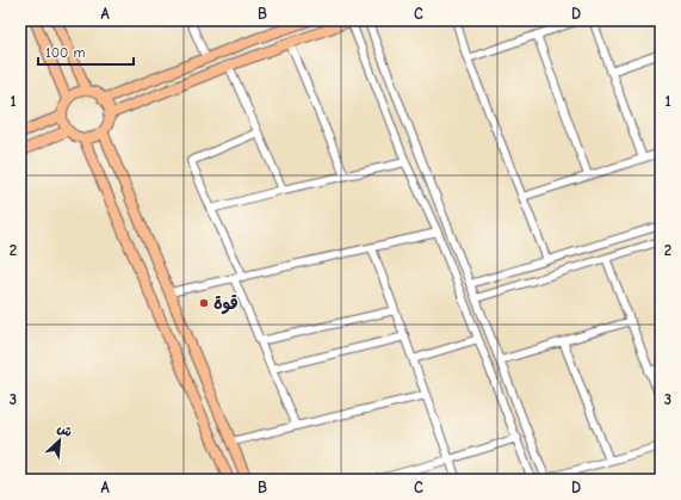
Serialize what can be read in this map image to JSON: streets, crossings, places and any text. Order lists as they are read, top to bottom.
{
  "places": ["قوة"],
  "scale_bar": "100 m",
  "north": "top right",
  "grid": {
    "columns": [
      "A",
      "B",
      "C",
      "D"
    ],
    "rows": ["1", "2", "3"]
  }
}
